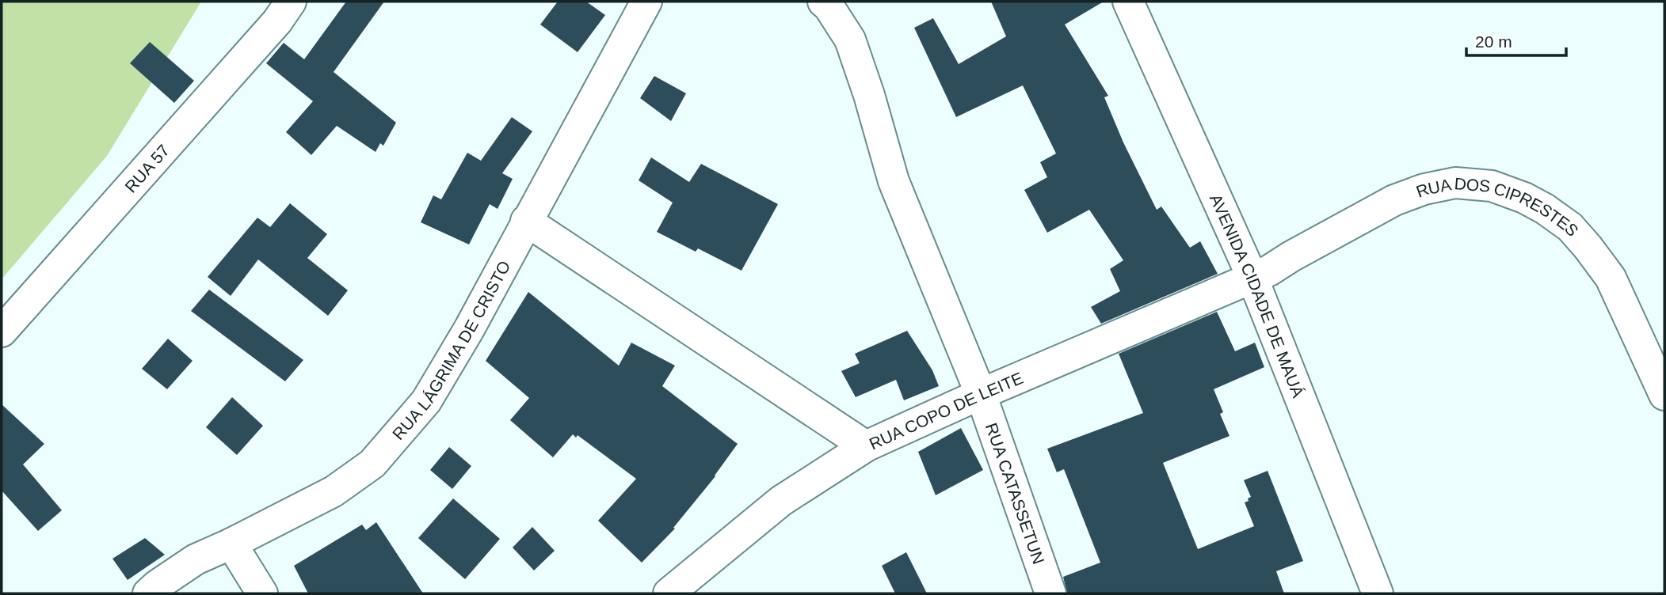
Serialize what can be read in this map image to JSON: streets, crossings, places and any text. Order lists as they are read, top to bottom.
{
  "streets": {
    "street": [
      "RUA 57",
      "RUA DOS CIPRESTES",
      "AVENIDA CIDADE DE MAUÁ",
      "RUA LÁGRIMA DE CRISTO",
      "RUA COPO DE LEITE",
      "RUA CATASSETUN"
    ]
  },
  "crossings": [
    ["RUA DOS CIPRESTES", "AVENIDA CIDADE DE MAUÁ"],
    ["RUA DOS CIPRESTES", "RUA COPO DE LEITE"],
    ["AVENIDA CIDADE DE MAUÁ", "RUA COPO DE LEITE"],
    ["RUA COPO DE LEITE", "RUA CATASSETUN"]
  ],
  "scale_bar": "20 m"
}
